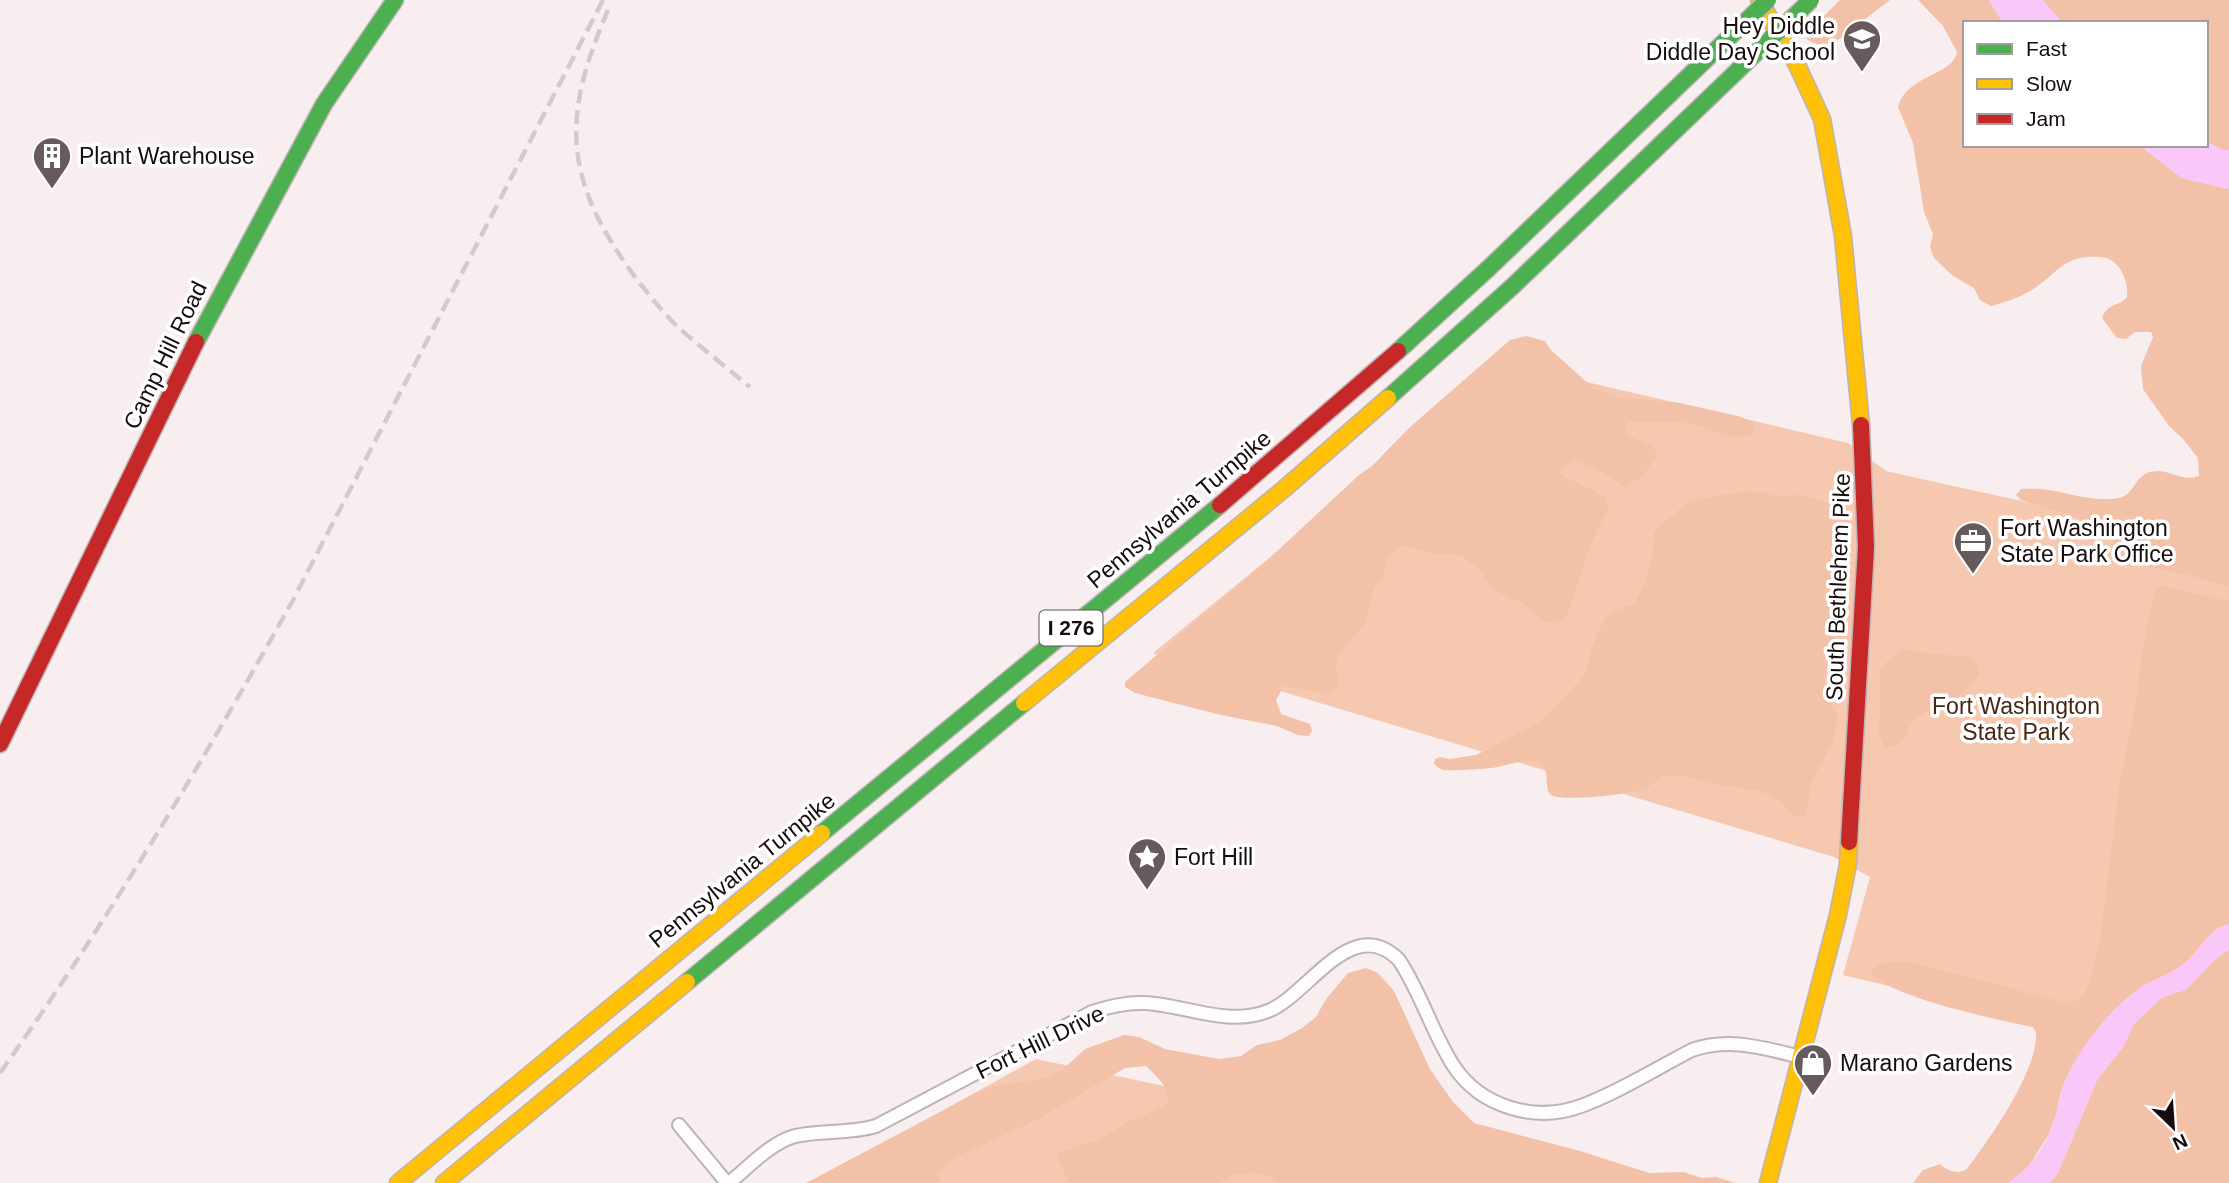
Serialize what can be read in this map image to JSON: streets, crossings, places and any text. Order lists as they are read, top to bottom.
{
  "streets": {
    "main road": [
      "Camp Hill Road",
      "Pennsylvania Turnpike",
      "South Bethlehem Pike",
      "I 276"
    ],
    "street": ["Fort Hill Drive"]
  },
  "crossings": [
    ["South Bethlehem Pike", "Fort Hill Drive"]
  ],
  "parks": ["Fort Washington State Park"],
  "places": {
    "school or university": ["Hey Diddle Diddle Day School"],
    "building": ["Plant Warehouse"],
    "office": ["Fort Washington State Park Office"],
    "place": ["Fort Hill"],
    "shop": ["Marano Gardens"]
  },
  "legend": ["Fast", "Slow", "Jam"],
  "north": "bottom right"
}
